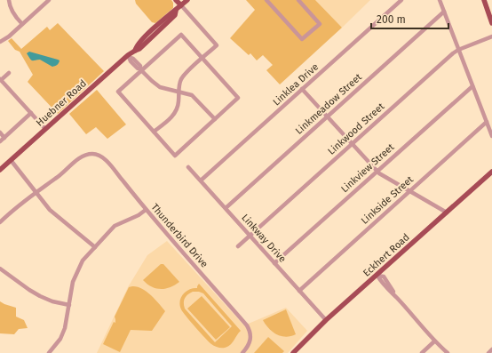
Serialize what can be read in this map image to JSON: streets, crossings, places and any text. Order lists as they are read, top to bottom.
{
  "streets": {
    "main road": ["Huebner Road", "Eckhert Road"],
    "street": [
      "Linklea Drive",
      "Linkmeadow Street",
      "Linkwood Street",
      "Linkview Street",
      "Linkside Street",
      "Thunderbird Drive",
      "Linkway Drive"
    ]
  },
  "crossings": [
    ["Linklea Drive", "Linkway Drive"],
    ["Linkmeadow Street", "Linkway Drive"],
    ["Linkwood Street", "Linkway Drive"],
    ["Linkview Street", "Linkway Drive"],
    ["Linkside Street", "Linkway Drive"],
    ["Linkway Drive", "Eckhert Road"]
  ],
  "scale_bar": "200 m"
}
